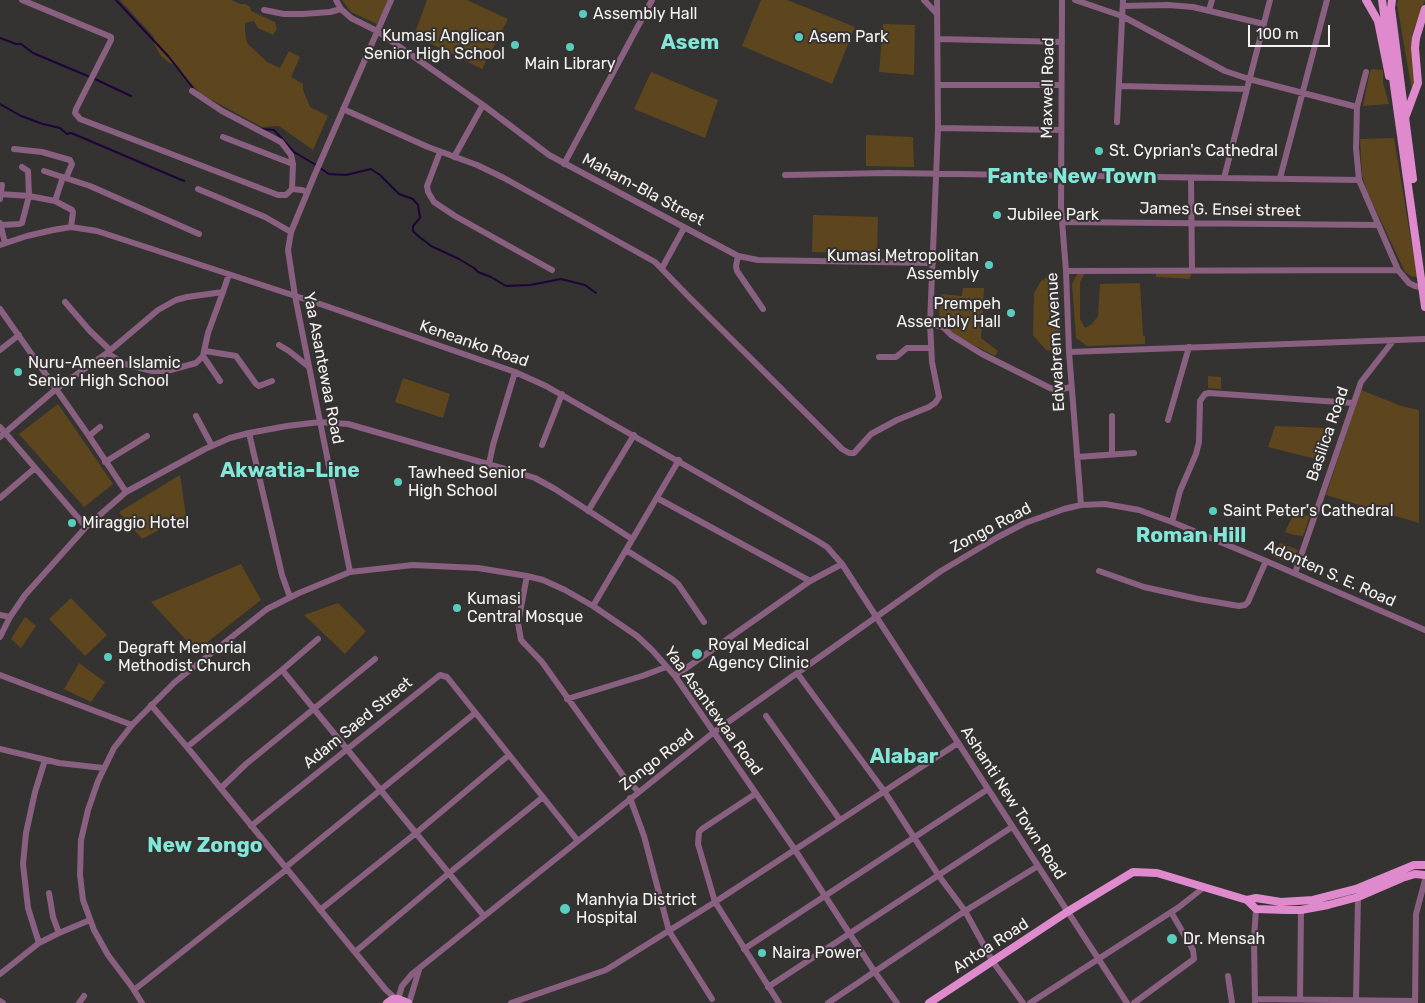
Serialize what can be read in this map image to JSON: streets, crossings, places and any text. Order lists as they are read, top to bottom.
{
  "streets": {
    "main road": ["Antoa Road"],
    "street": [
      "Maxwell Road",
      "Maham-Bla Street",
      "James G. Ensei street",
      "Edwabrem Avenue",
      "Keneanko Road",
      "Yaa Asantewaa Road",
      "Basilica Road",
      "Zongo Road",
      "Adonten S. E. Road",
      "Adam Saed Street",
      "Ashanti New Town Road"
    ]
  },
  "crossings": [
    ["Maxwell Road", "Edwabrem Avenue"],
    ["Maham-Bla Street", "Yaa Asantewaa Road"],
    ["James G. Ensei street", "Edwabrem Avenue"],
    ["Edwabrem Avenue", "Zongo Road"],
    ["Edwabrem Avenue", "Adonten S. E. Road"],
    ["Keneanko Road", "Yaa Asantewaa Road"],
    ["Keneanko Road", "Zongo Road"],
    ["Keneanko Road", "Ashanti New Town Road"],
    ["Yaa Asantewaa Road", "Zongo Road"],
    ["Basilica Road", "Adonten S. E. Road"],
    ["Zongo Road", "Adonten S. E. Road"],
    ["Zongo Road", "Ashanti New Town Road"],
    ["Ashanti New Town Road", "Antoa Road"]
  ],
  "districts": [
    "Asem",
    "Fante New Town",
    "Akwatia-Line",
    "Roman Hill",
    "Alabar",
    "New Zongo"
  ],
  "places": [
    "Assembly Hall",
    "Asem Park",
    "Kumasi Anglican Senior High School",
    "Main Library",
    "St. Cyprian's Cathedral",
    "Jubilee Park",
    "Kumasi Metropolitan Assembly",
    "Prempeh Assembly Hall",
    "Nuru-Ameen Islamic Senior High School",
    "Tawheed Senior High School",
    "Saint Peter's Cathedral",
    "Miraggio Hotel",
    "Kumasi Central Mosque",
    "Royal Medical Agency Clinic",
    "Degraft Memorial Methodist Church",
    "Manhyia District Hospital",
    "Dr. Mensah",
    "Naira Power"
  ],
  "scale_bar": "100 m"
}
